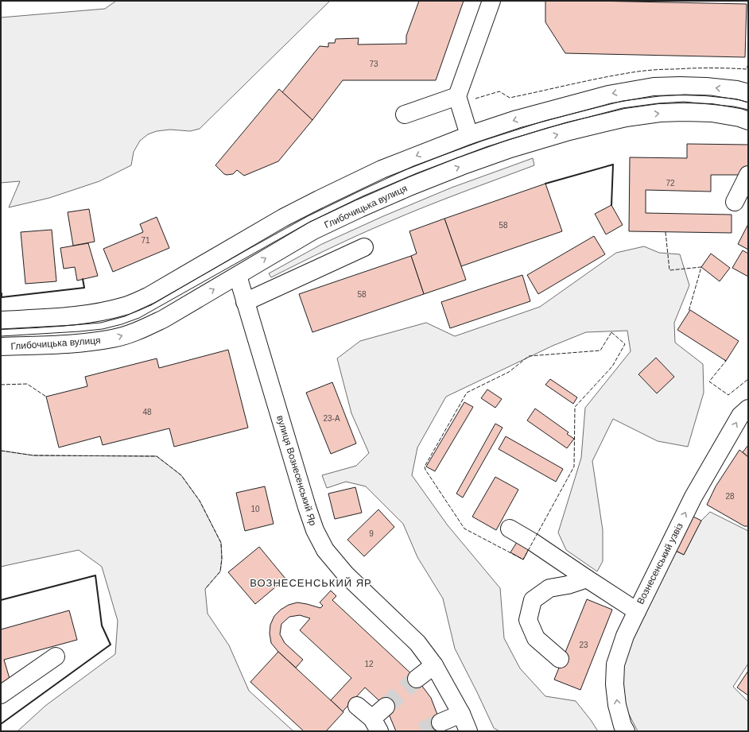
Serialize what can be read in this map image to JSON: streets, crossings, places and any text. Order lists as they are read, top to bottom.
{
  "streets": {
    "main road": ["Глибочицька вулиця", "вулиця Вознесенський Яр", "Вознесенський узвіз"]
  },
  "crossings": [
    ["Глибочицька вулиця", "вулиця Вознесенський Яр"]
  ],
  "one_way": ["Вознесенський узвіз"],
  "districts": ["ВОЗНЕСЕНСЬКИЙ ЯР"],
  "house_numbers": [
    "73",
    "72",
    "58",
    "71",
    "58",
    "48",
    "23-А",
    "28",
    "10",
    "9",
    "23",
    "12"
  ]
}
